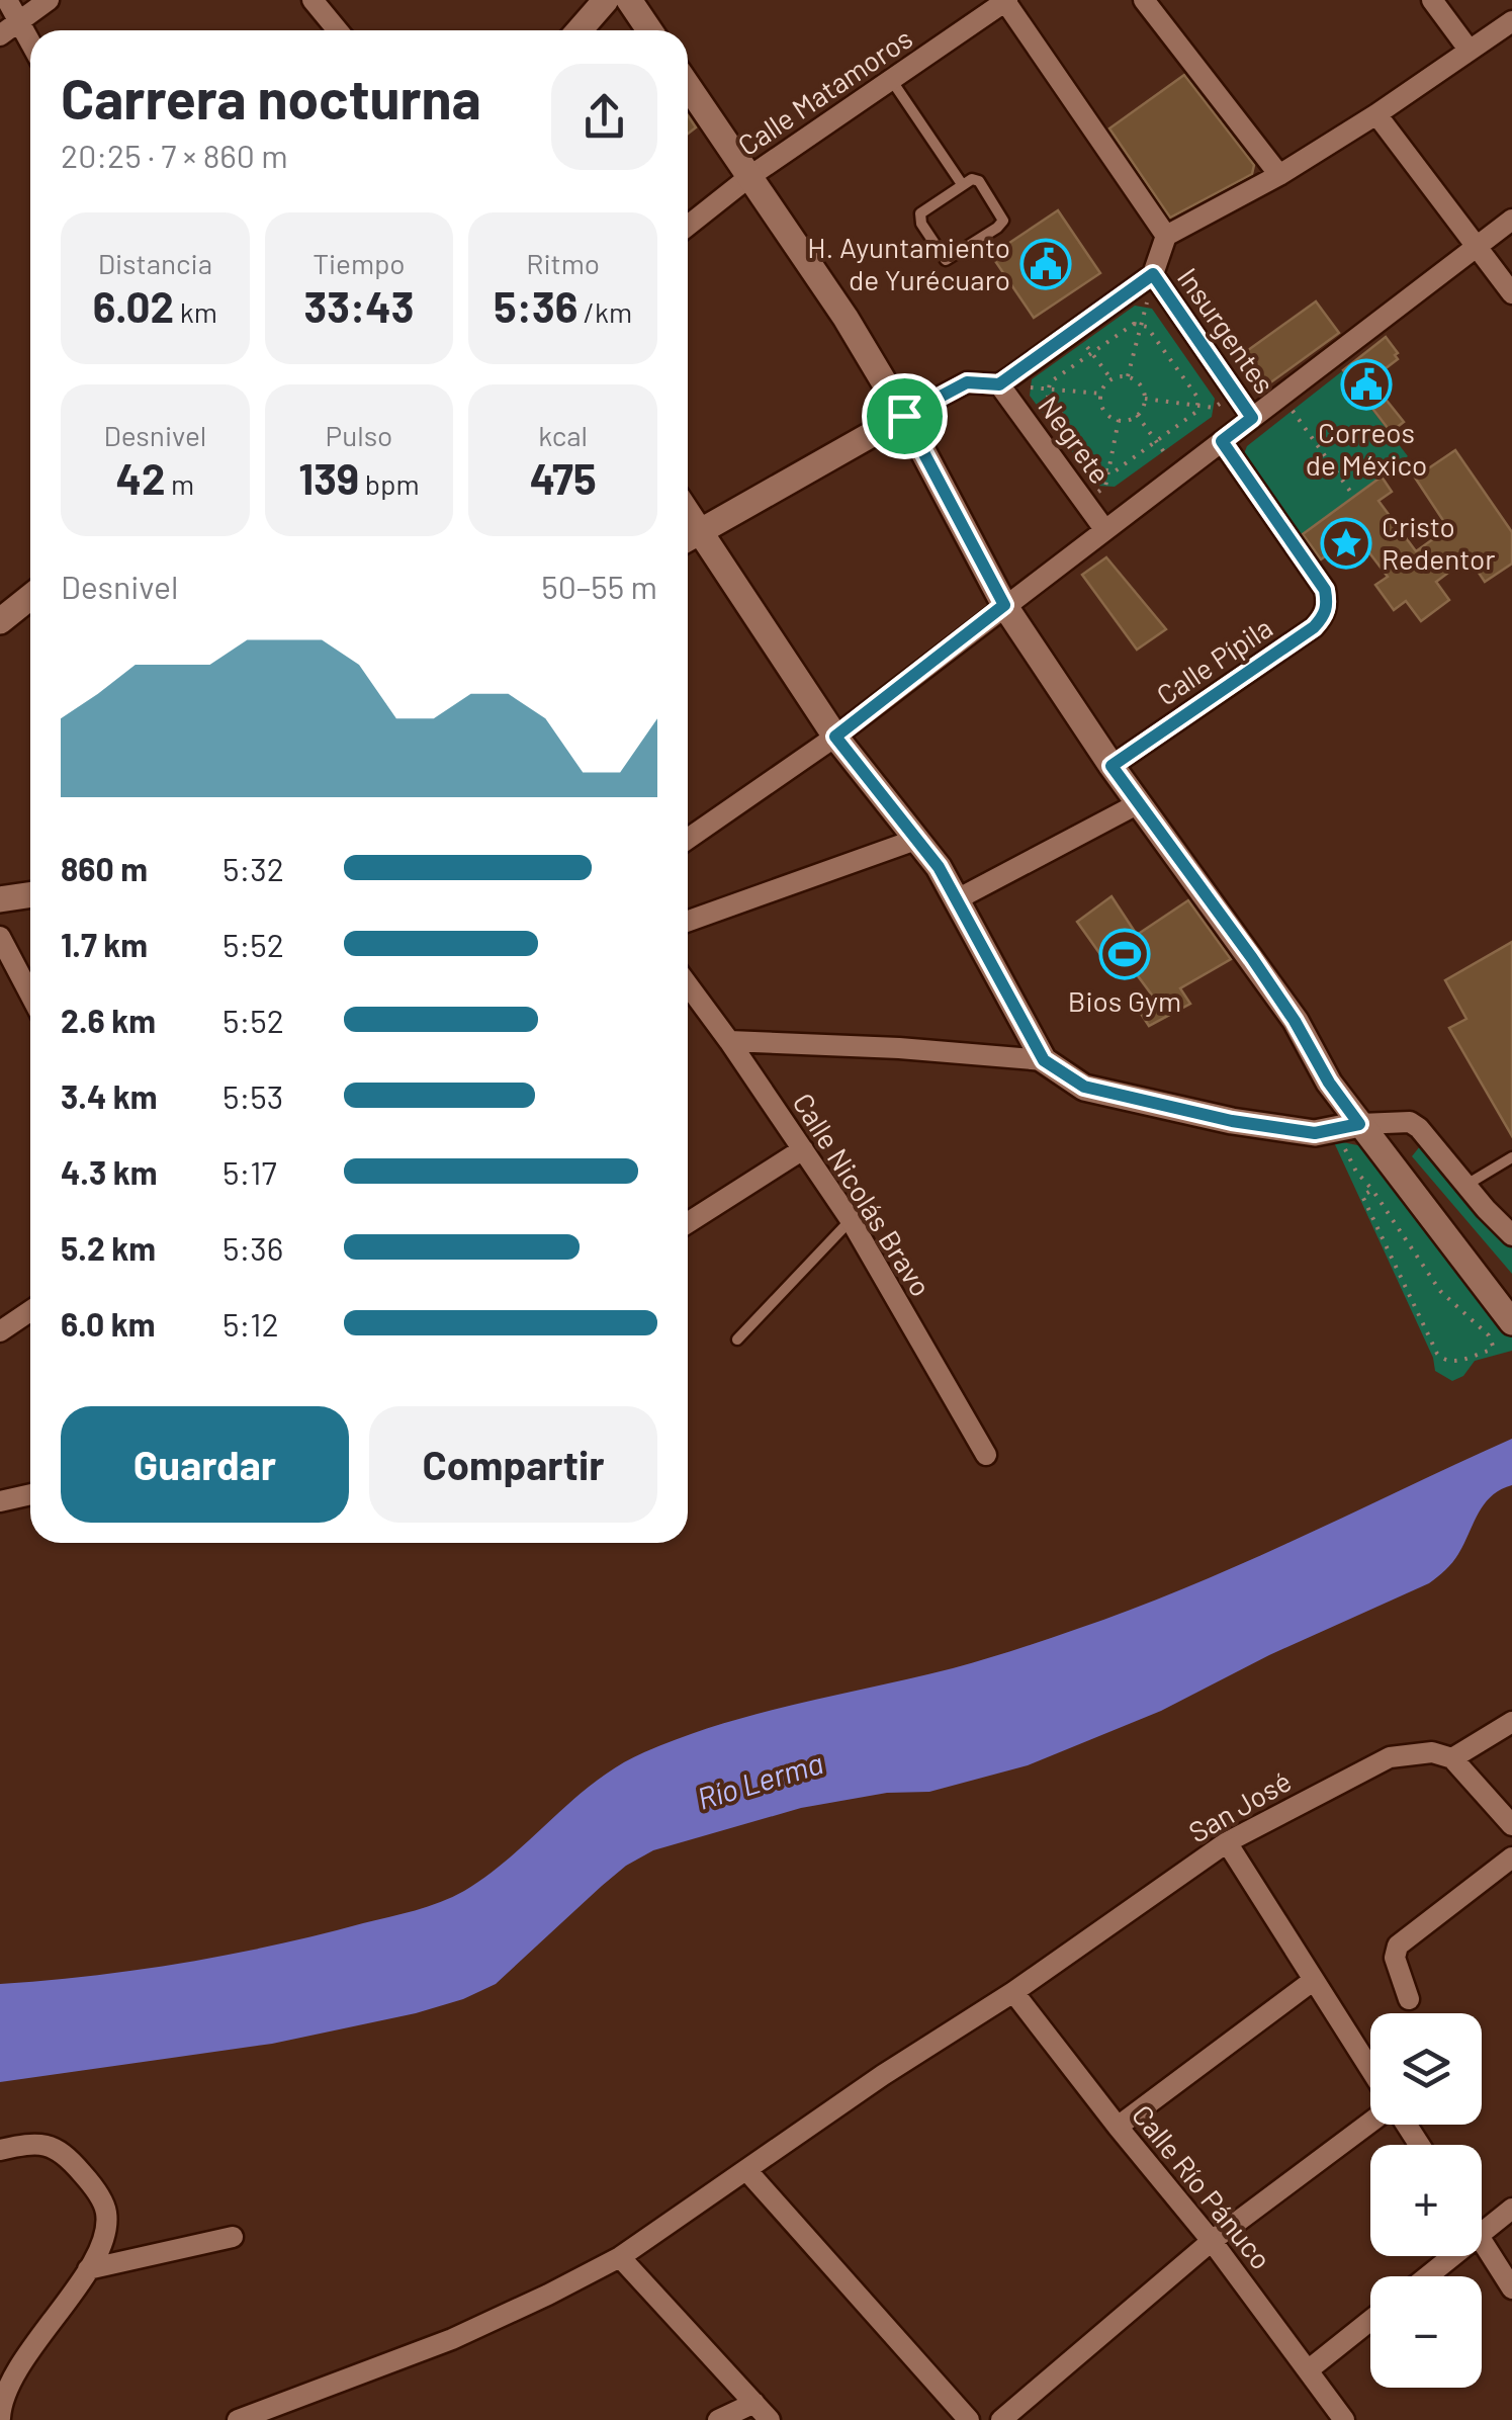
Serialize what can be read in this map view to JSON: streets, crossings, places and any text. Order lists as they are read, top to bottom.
{
  "streets": {
    "street": [
      "Calle Matamoros",
      "Insurgentes",
      "Negrete",
      "Calle Pípila",
      "Calle Nicolás Bravo",
      "San José",
      "Calle Río Pánuco"
    ]
  },
  "crossings": [
    ["San José", "Calle Río Pánuco"]
  ],
  "water": ["Río Lerma"],
  "places": {
    "public building": ["H. Ayuntamiento de Yurécuaro", "Correos de México"],
    "place": ["Cristo Redentor"],
    "sports": ["Bios Gym"]
  },
  "page": {
    "heading": ["Carrera nocturna", "20:25 · 7 × 860 m"],
    "stats": [
      ["Distancia", "6.02 km"],
      ["Tiempo", "33:43"],
      ["Ritmo", "5:36 /km"],
      ["Desnivel", "42 m"],
      ["Pulso", "139 bpm"],
      ["kcal", "475"]
    ],
    "chart": ["Desnivel", "50–55 m"],
    "list": [
      {
        "name": "860 m",
        "note": "5:32"
      },
      {
        "name": "1.7 km",
        "note": "5:52"
      },
      {
        "name": "2.6 km",
        "note": "5:52"
      },
      {
        "name": "3.4 km",
        "note": "5:53"
      },
      {
        "name": "4.3 km",
        "note": "5:17"
      },
      {
        "name": "5.2 km",
        "note": "5:36"
      },
      {
        "name": "6.0 km",
        "note": "5:12"
      }
    ],
    "buttons": ["Guardar", "Compartir"],
    "map_buttons": ["+", "−"]
  }
}
